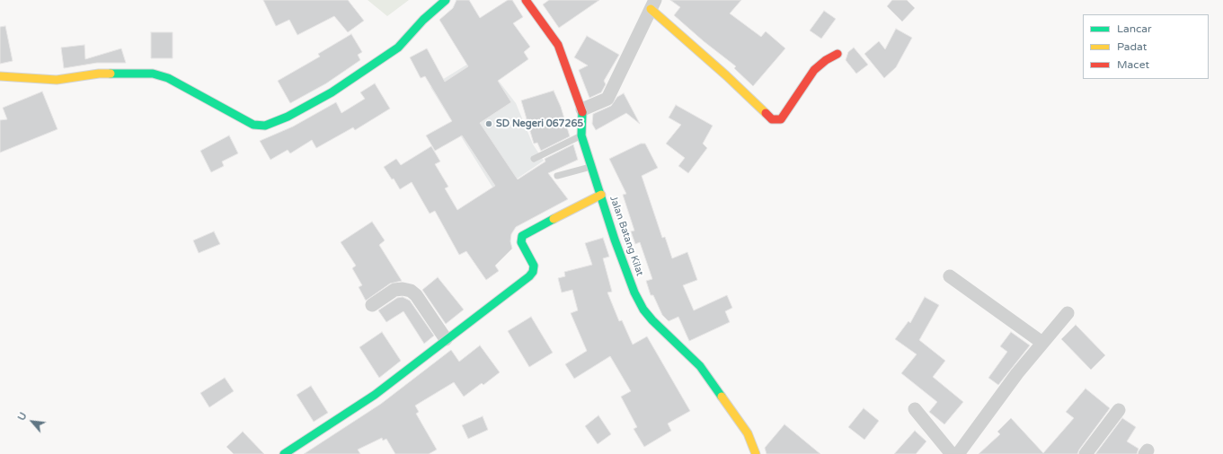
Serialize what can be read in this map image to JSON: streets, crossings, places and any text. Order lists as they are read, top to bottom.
{
  "streets": {
    "street": ["Jalan Batang Kilat"]
  },
  "places": ["SD Negeri 067265"],
  "legend": ["Lancar", "Padat", "Macet"],
  "north": "top left"
}
